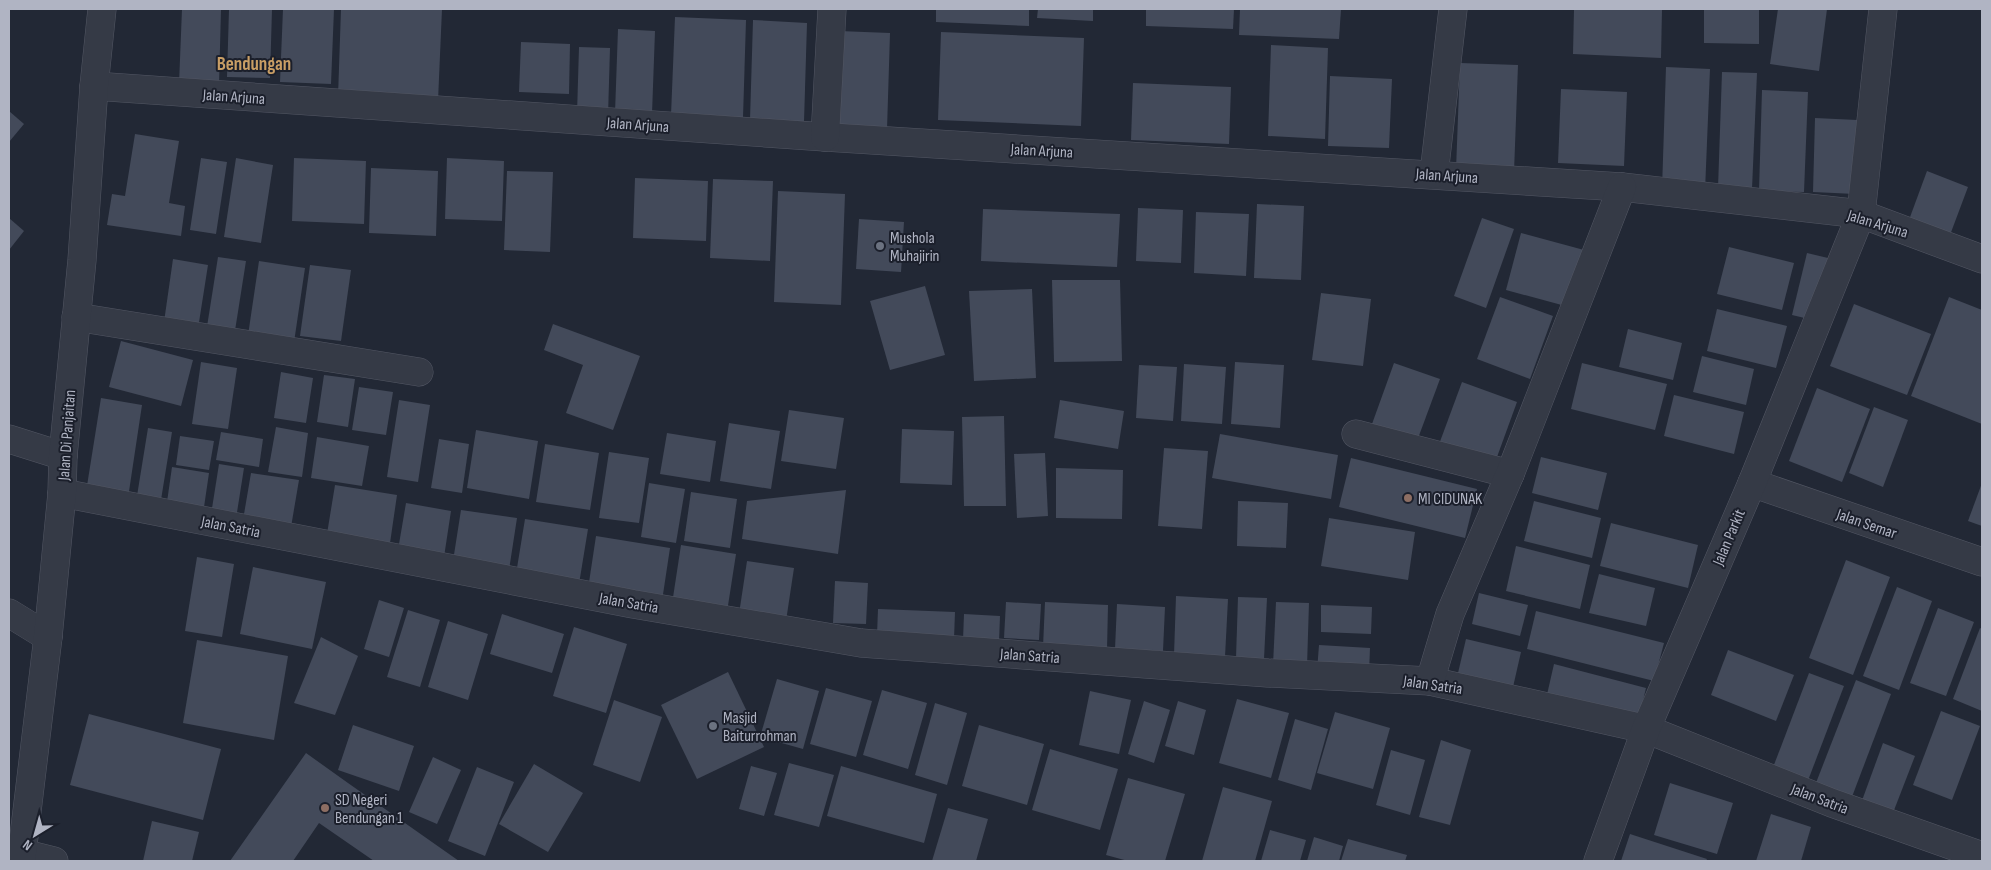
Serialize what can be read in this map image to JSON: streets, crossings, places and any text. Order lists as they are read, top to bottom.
{
  "streets": {
    "street": [
      "Jalan Arjuna",
      "Jalan Di Panjaitan",
      "Jalan Semar",
      "Jalan Satria",
      "Jalan Parkit"
    ]
  },
  "crossings": [
    ["Jalan Arjuna", "Jalan Di Panjaitan"],
    ["Jalan Arjuna", "Jalan Parkit"],
    ["Jalan Di Panjaitan", "Jalan Satria"],
    ["Jalan Semar", "Jalan Parkit"],
    ["Jalan Satria", "Jalan Parkit"]
  ],
  "districts": ["Bendungan"],
  "places": [
    "Mushola Muhajirin",
    "MI CIDUNAK",
    "Masjid Baiturrohman",
    "SD Negeri Bendungan 1"
  ],
  "north": "bottom left"
}
